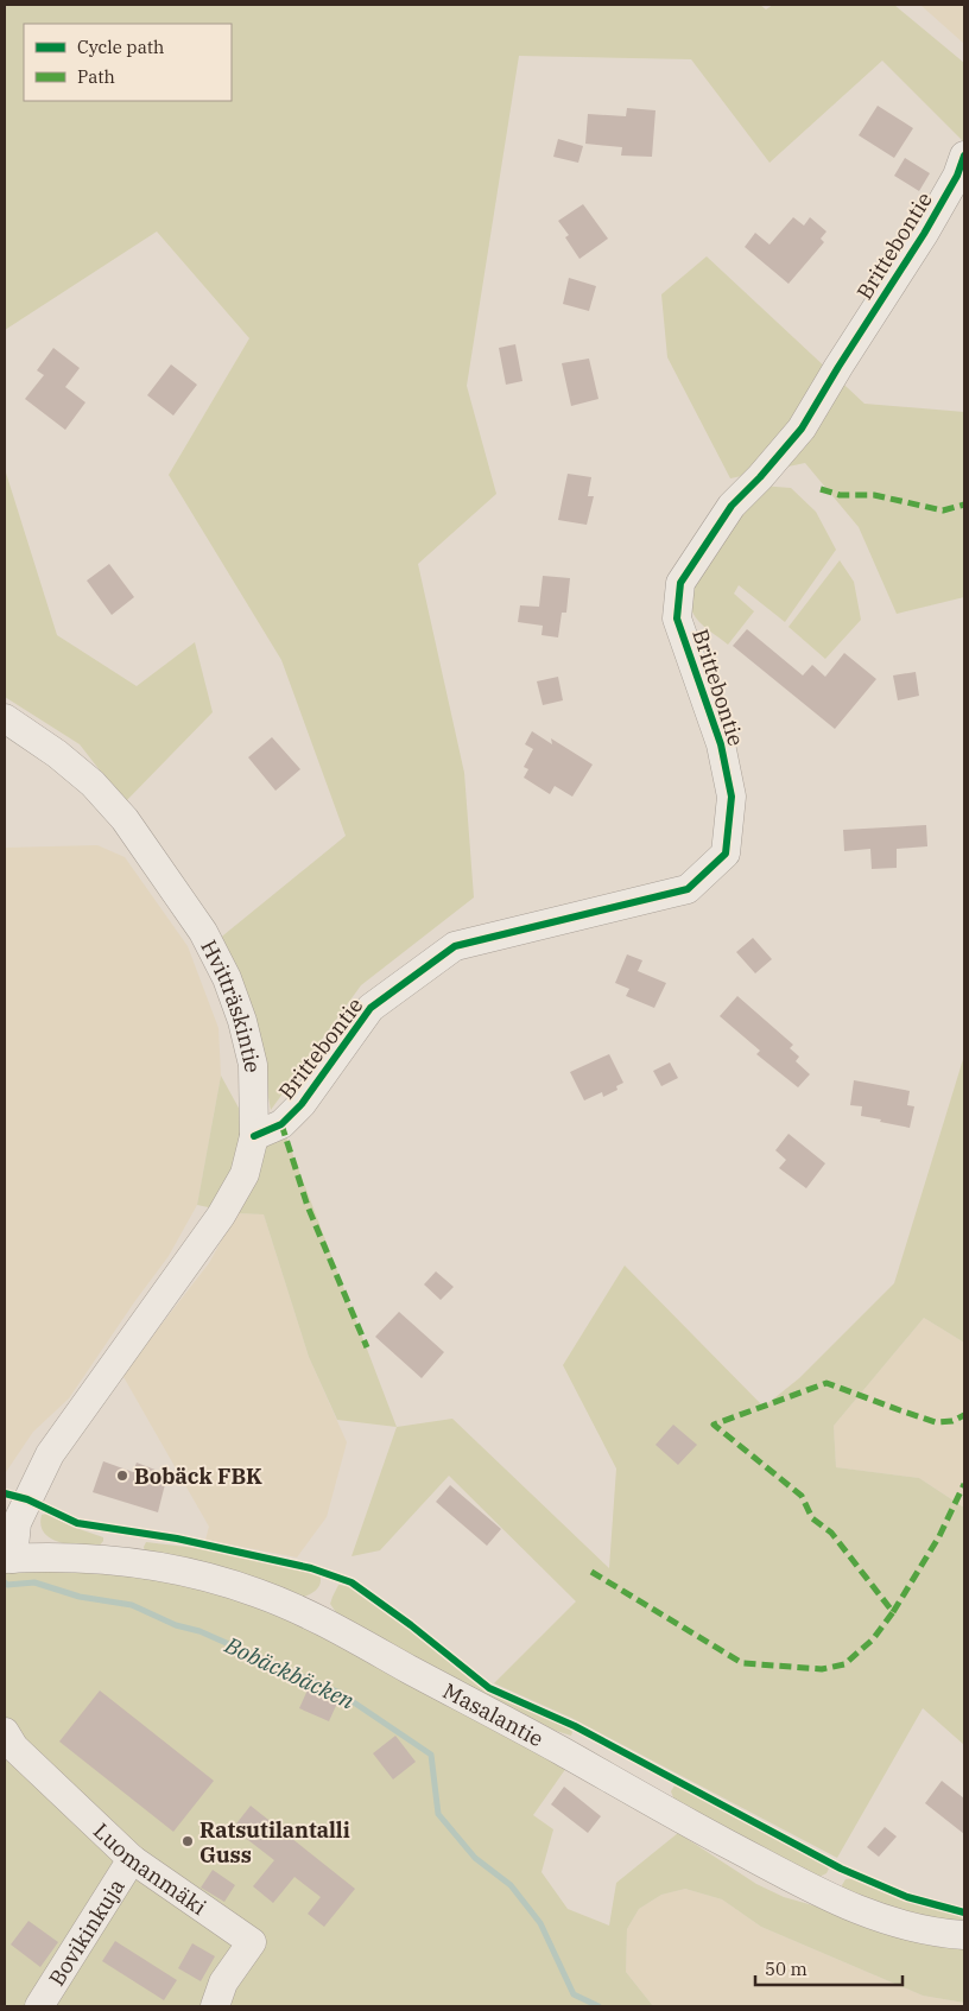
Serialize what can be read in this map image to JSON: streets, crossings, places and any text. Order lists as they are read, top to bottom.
{
  "streets": {
    "street": [
      "Brittebontie",
      "Hvitträskintie",
      "Masalantie",
      "Luomanmäki",
      "Bovikinkuja"
    ]
  },
  "crossings": [
    ["Brittebontie", "Hvitträskintie"],
    ["Hvitträskintie", "Masalantie"],
    ["Luomanmäki", "Bovikinkuja"]
  ],
  "water": ["Bobäckbäcken"],
  "places": ["Bobäck FBK", "Ratsutilantalli Guss"],
  "legend": ["Cycle path", "Path"],
  "scale_bar": "50 m"
}
